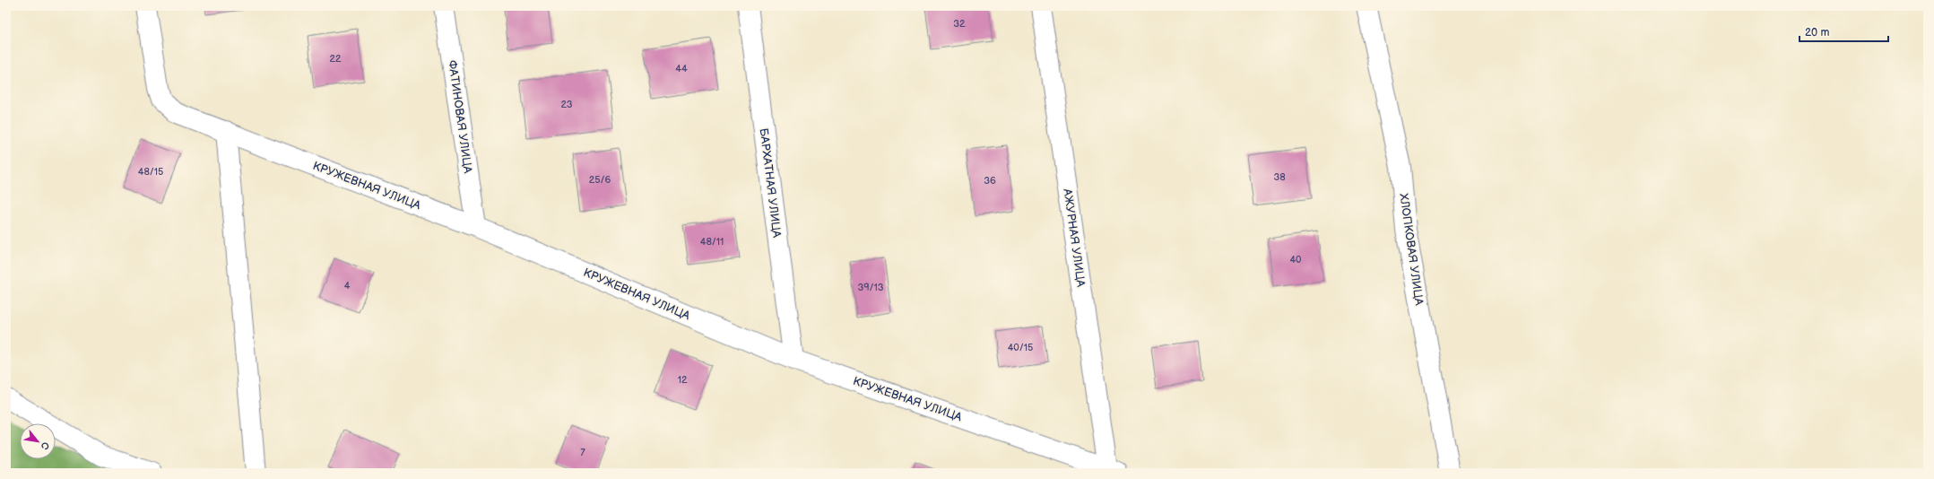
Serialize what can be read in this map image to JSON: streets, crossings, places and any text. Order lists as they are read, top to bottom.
{
  "streets": {
    "street": [
      "ФАТИНОВАЯ УЛИЦА",
      "БАРХАТНАЯ УЛИЦА",
      "КРУЖЕВНАЯ УЛИЦА",
      "АЖУРНАЯ УЛИЦА",
      "ХЛОПКОВАЯ УЛИЦА"
    ]
  },
  "crossings": [
    ["ФАТИНОВАЯ УЛИЦА", "КРУЖЕВНАЯ УЛИЦА"],
    ["БАРХАТНАЯ УЛИЦА", "КРУЖЕВНАЯ УЛИЦА"],
    ["КРУЖЕВНАЯ УЛИЦА", "АЖУРНАЯ УЛИЦА"]
  ],
  "house_numbers": [
    "32",
    "22",
    "44",
    "23",
    "48/15",
    "38",
    "25/6",
    "36",
    "48/11",
    "40",
    "4",
    "39/13",
    "40/15",
    "12",
    "7"
  ],
  "scale_bar": "20 m",
  "north": "bottom right"
}
